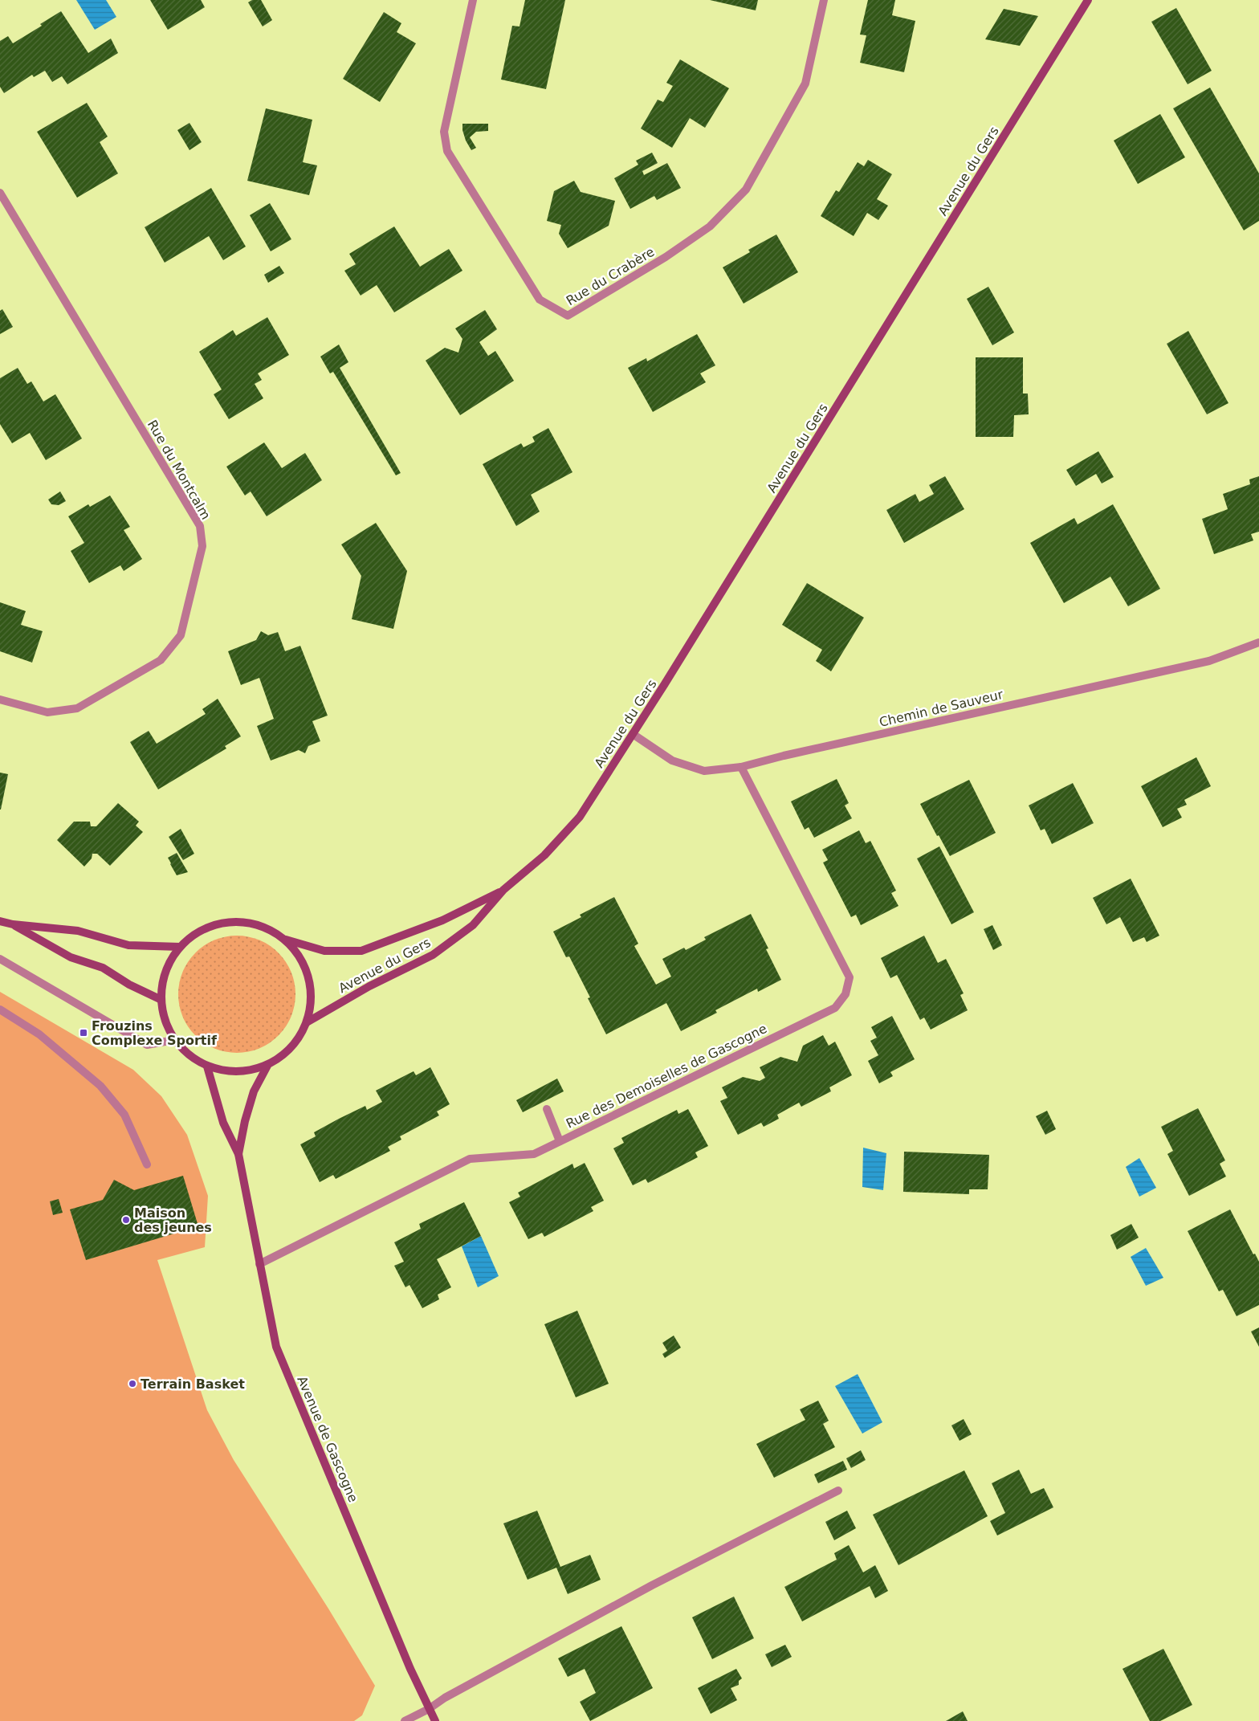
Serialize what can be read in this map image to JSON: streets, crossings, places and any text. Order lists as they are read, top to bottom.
{
  "streets": {
    "main road": ["Avenue du Gers", "Avenue de Gascogne"],
    "street": [
      "Rue du Crabère",
      "Rue du Montcalm",
      "Chemin de Sauveur",
      "Rue des Demoiselles de Gascogne"
    ]
  },
  "crossings": [
    ["Avenue du Gers", "Chemin de Sauveur"],
    ["Chemin de Sauveur", "Rue des Demoiselles de Gascogne"],
    ["Rue des Demoiselles de Gascogne", "Avenue de Gascogne"]
  ],
  "places": {
    "transit": ["Frouzins Complexe Sportif"],
    "other": ["Maison des jeunes", "Terrain Basket"]
  }
}
